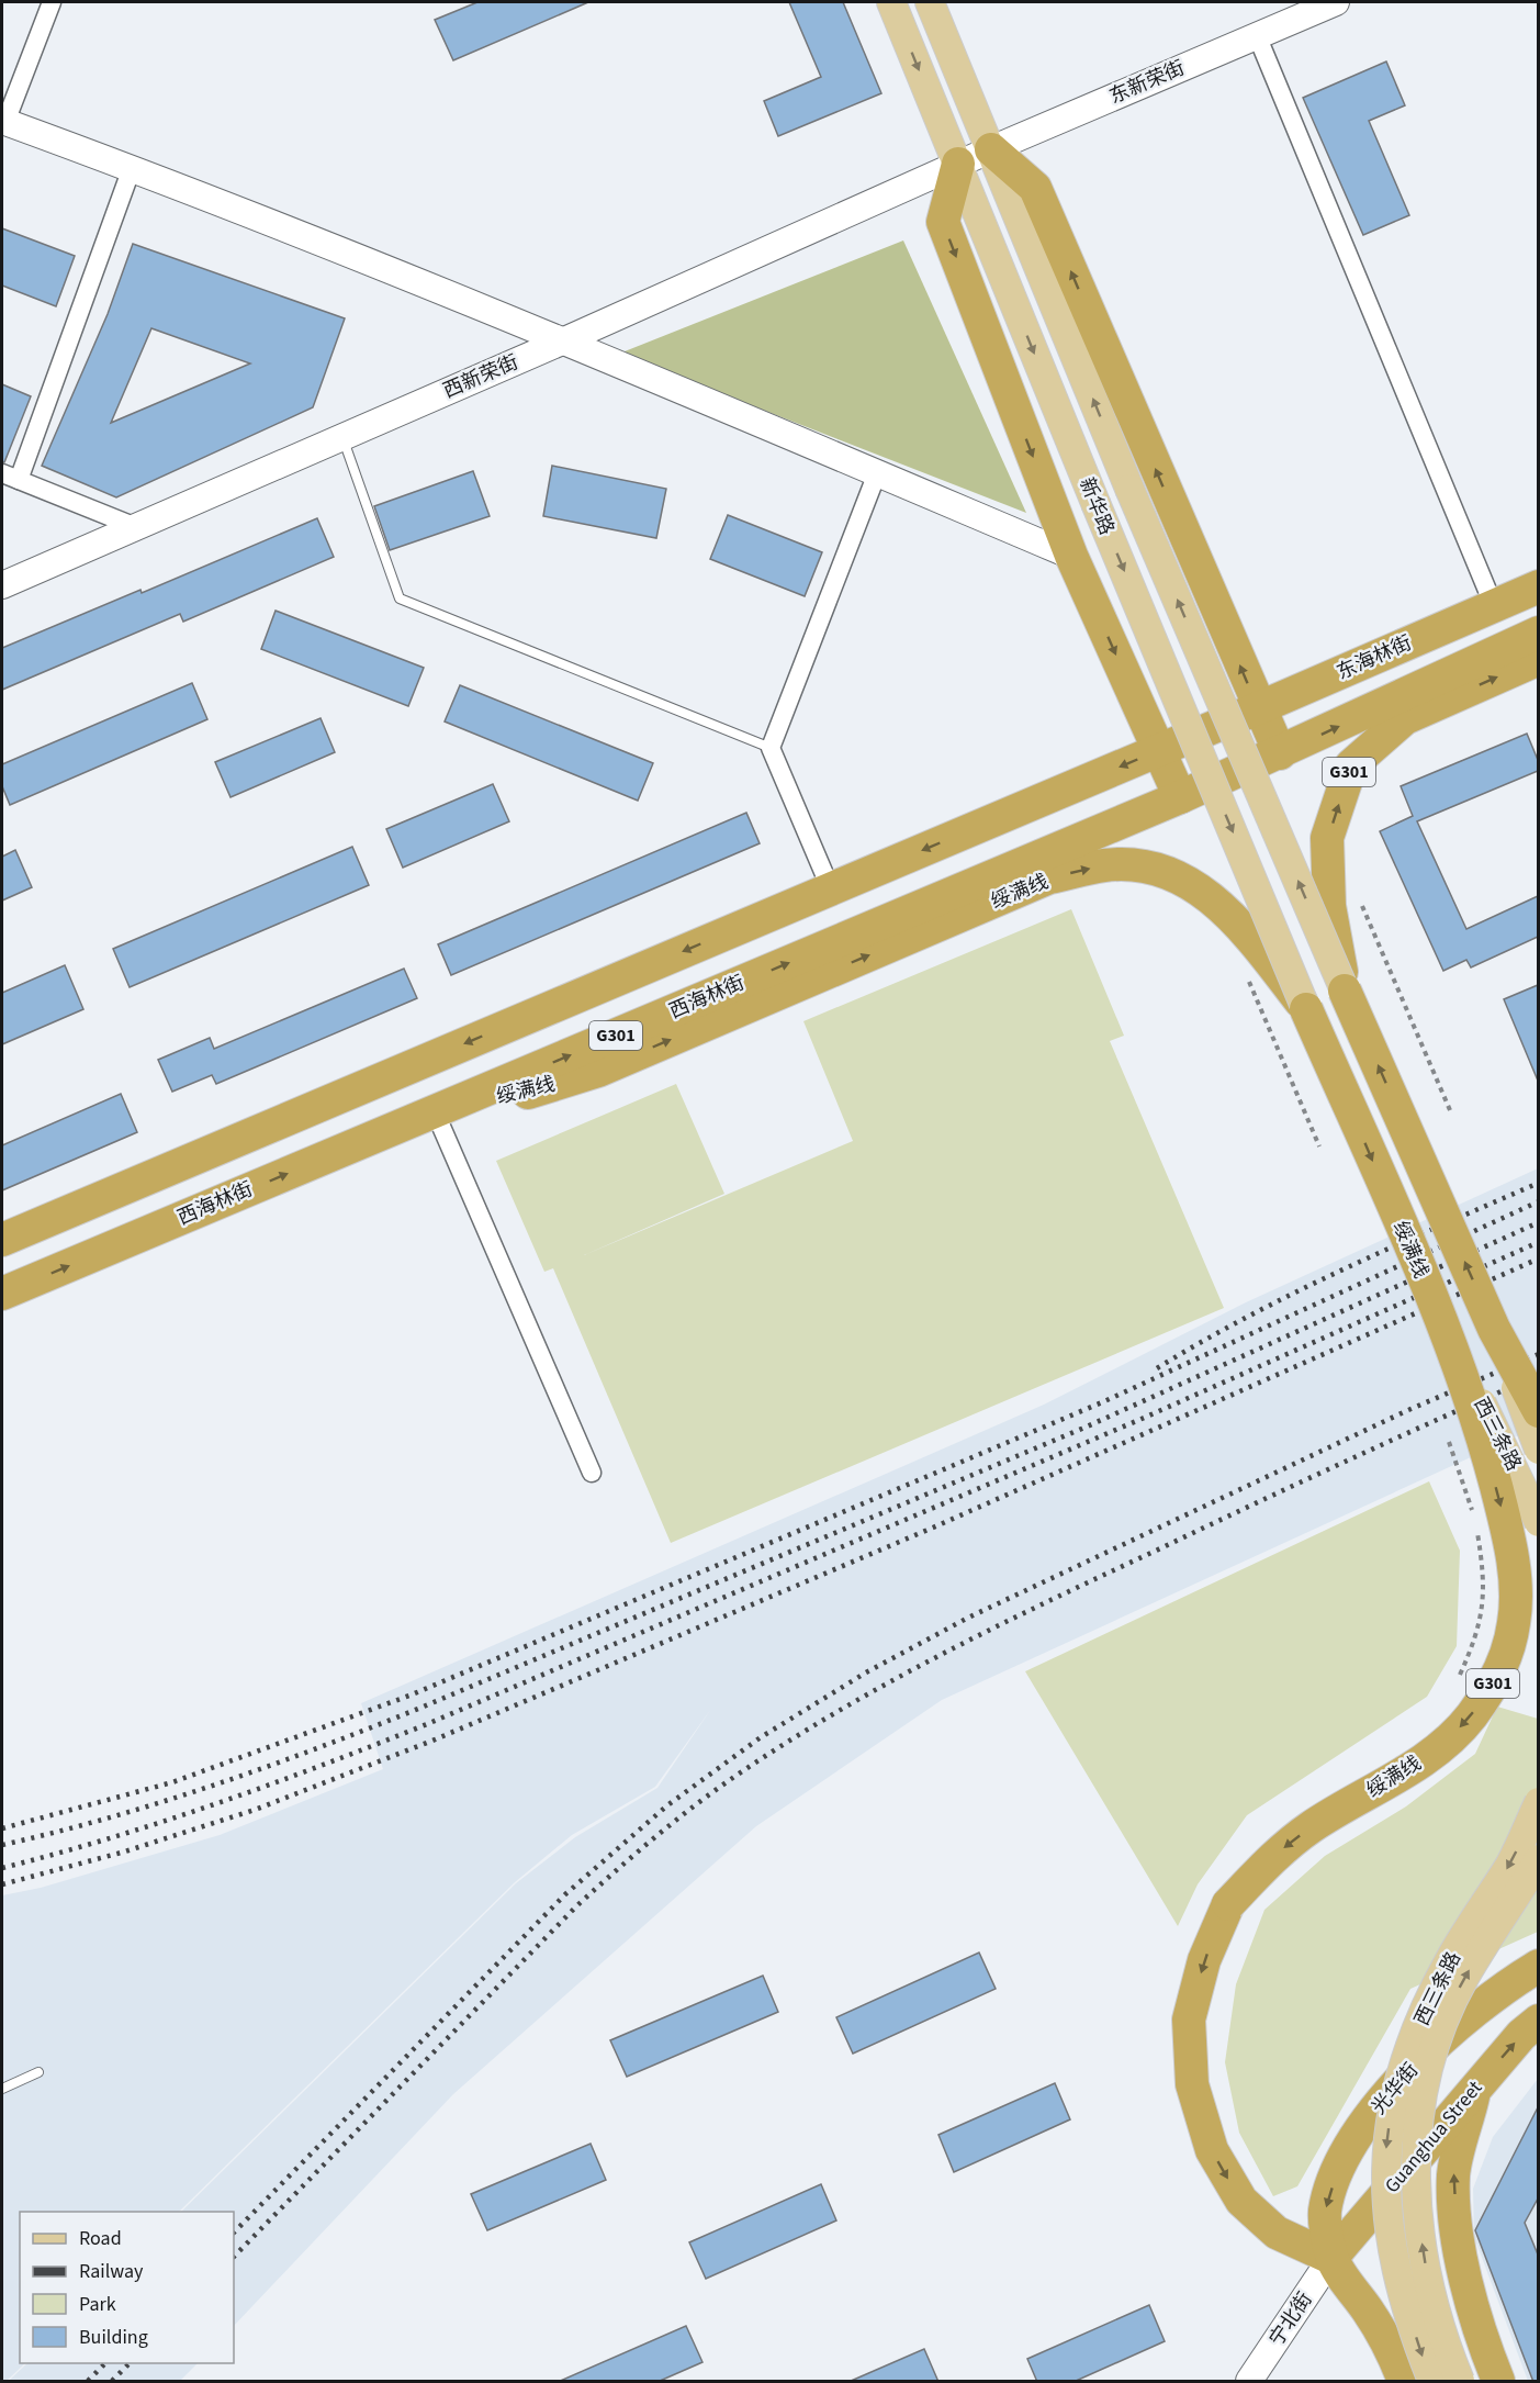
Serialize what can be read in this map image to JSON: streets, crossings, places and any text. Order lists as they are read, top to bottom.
{
  "streets": {
    "highway": [
      "东海林街",
      "G301",
      "绥满线",
      "西海林街",
      "光华街",
      "Guanghua Street"
    ],
    "main road": ["新华路", "西三条路"],
    "street": ["东新荣街", "西新荣街", "宁北街"]
  },
  "crossings": [
    ["东新荣街", "西新荣街"],
    ["东新荣街", "新华路"],
    ["西新荣街", "新华路"],
    ["新华路", "G301"],
    ["新华路", "绥满线"],
    ["东海林街", "G301"],
    ["G301", "西海林街"],
    ["G301", "西三条路"],
    ["绥满线", "西海林街"],
    ["绥满线", "西三条路"],
    ["绥满线", "光华街"],
    ["绥满线", "Guanghua Street"],
    ["绥满线", "宁北街"],
    ["光华街", "Guanghua Street"],
    ["光华街", "宁北街"],
    ["Guanghua Street", "宁北街"]
  ],
  "one_way": ["光华街"],
  "legend": [
    "Road",
    "Railway",
    "Park",
    "Building"
  ]
}
